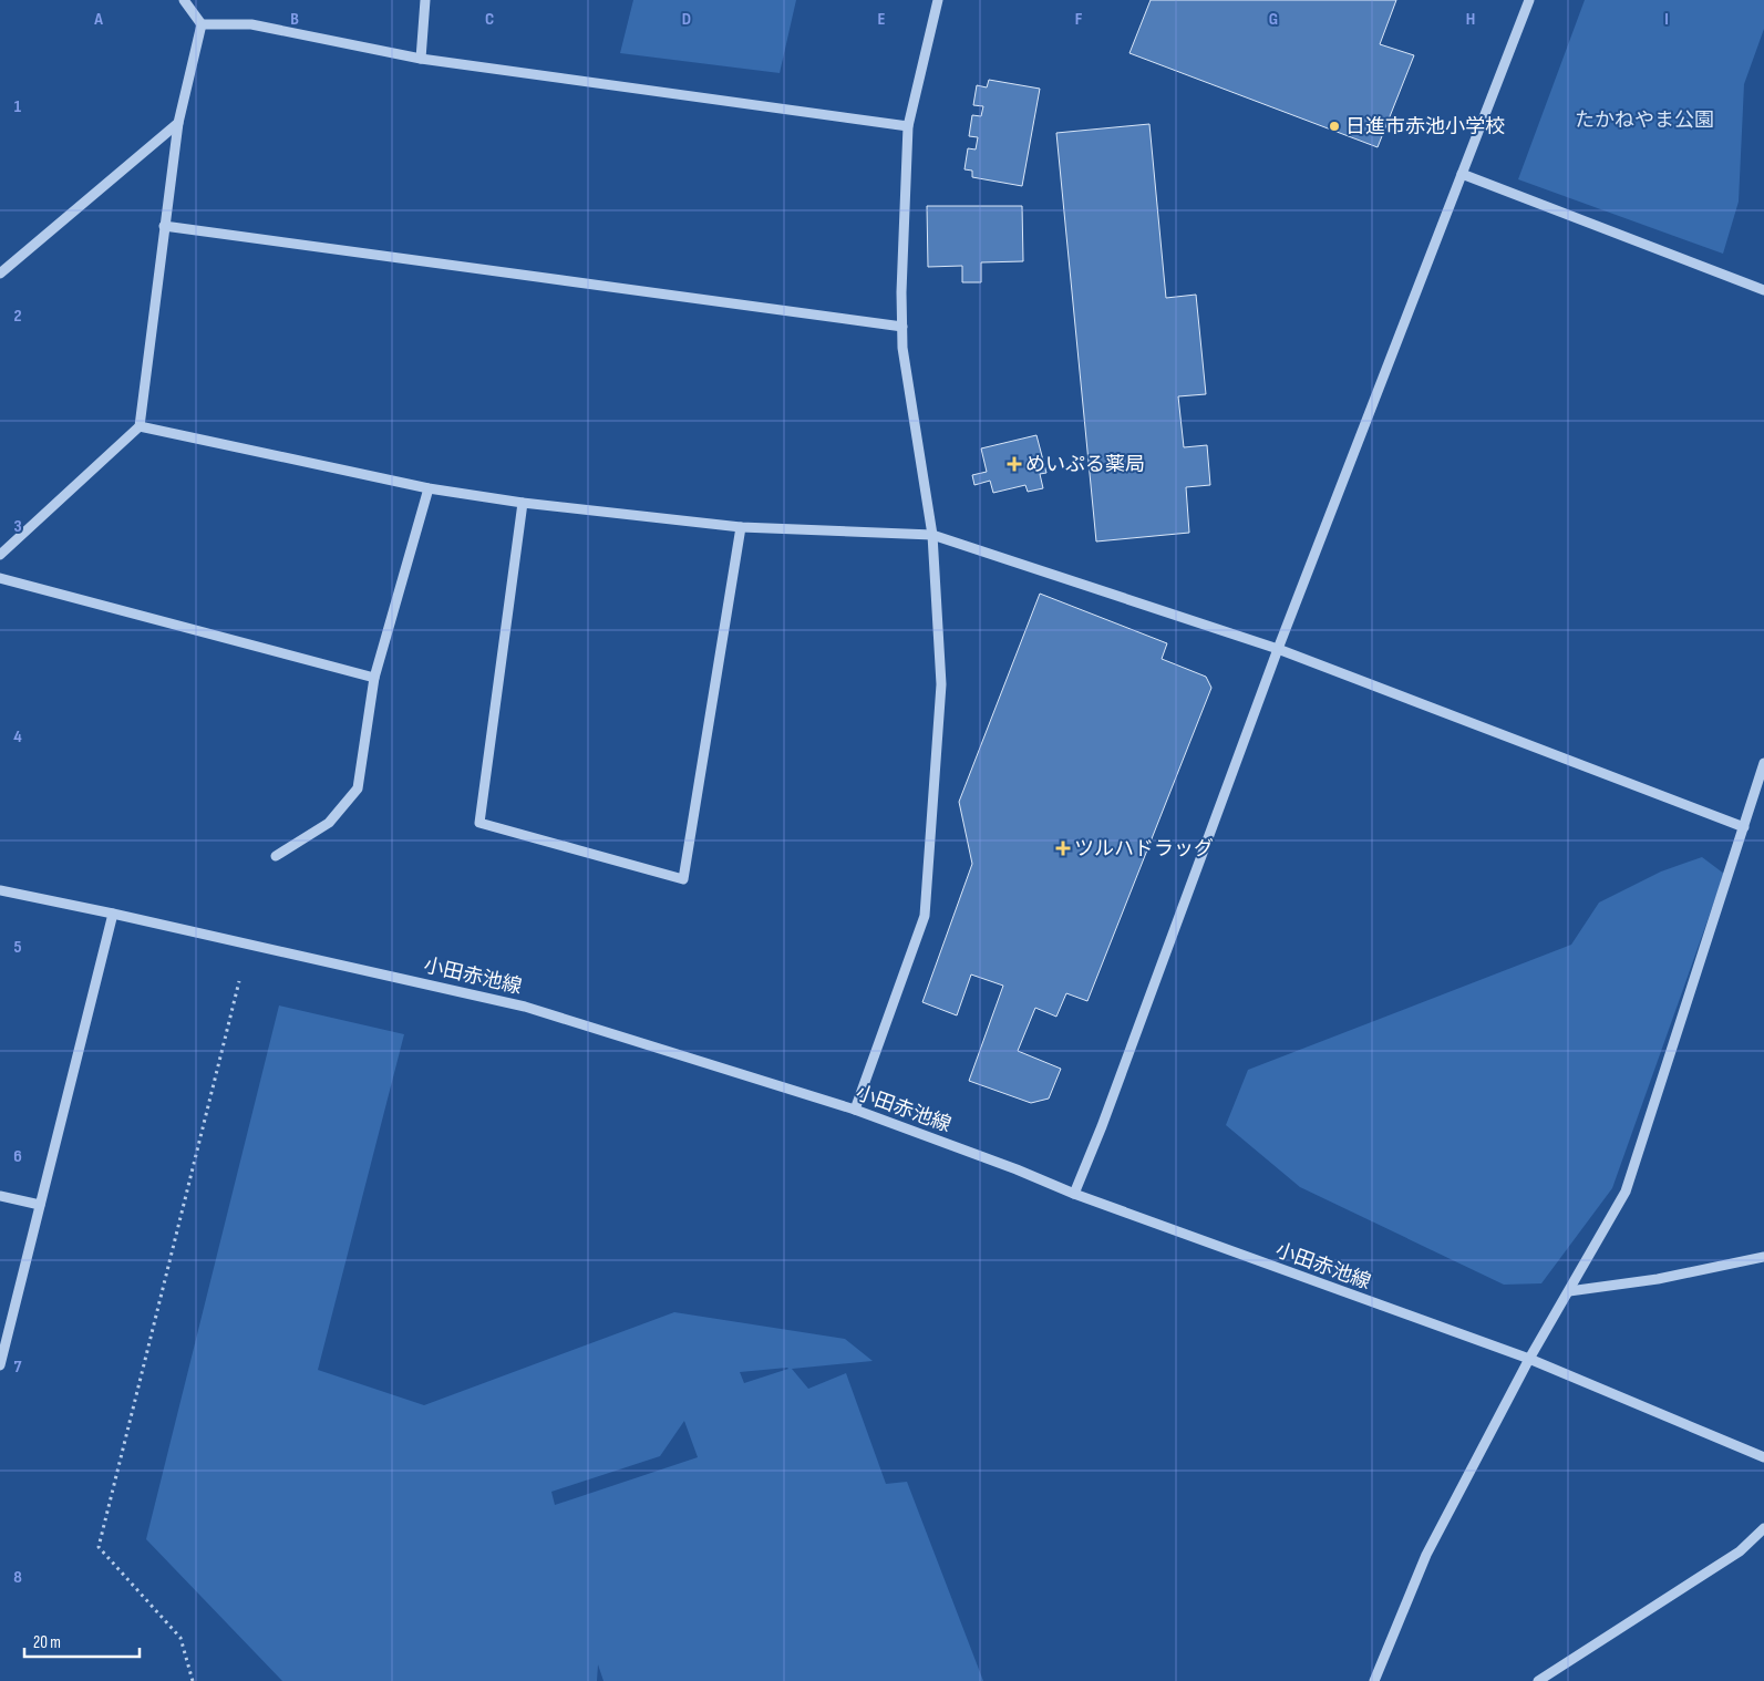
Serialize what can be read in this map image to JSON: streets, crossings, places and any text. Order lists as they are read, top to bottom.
{
  "streets": {
    "street": ["小田赤池線"]
  },
  "parks": ["たかねやま公園"],
  "places": {
    "other": ["日進市赤池小学校"],
    "health": ["めいぷる薬局", "ツルハドラッグ"]
  },
  "scale_bar": "20 m",
  "grid": {
    "columns": [
      "A",
      "B",
      "C",
      "D",
      "E",
      "F",
      "G",
      "H",
      "I"
    ],
    "rows": [
      "1",
      "2",
      "3",
      "4",
      "5",
      "6",
      "7",
      "8"
    ]
  }
}
